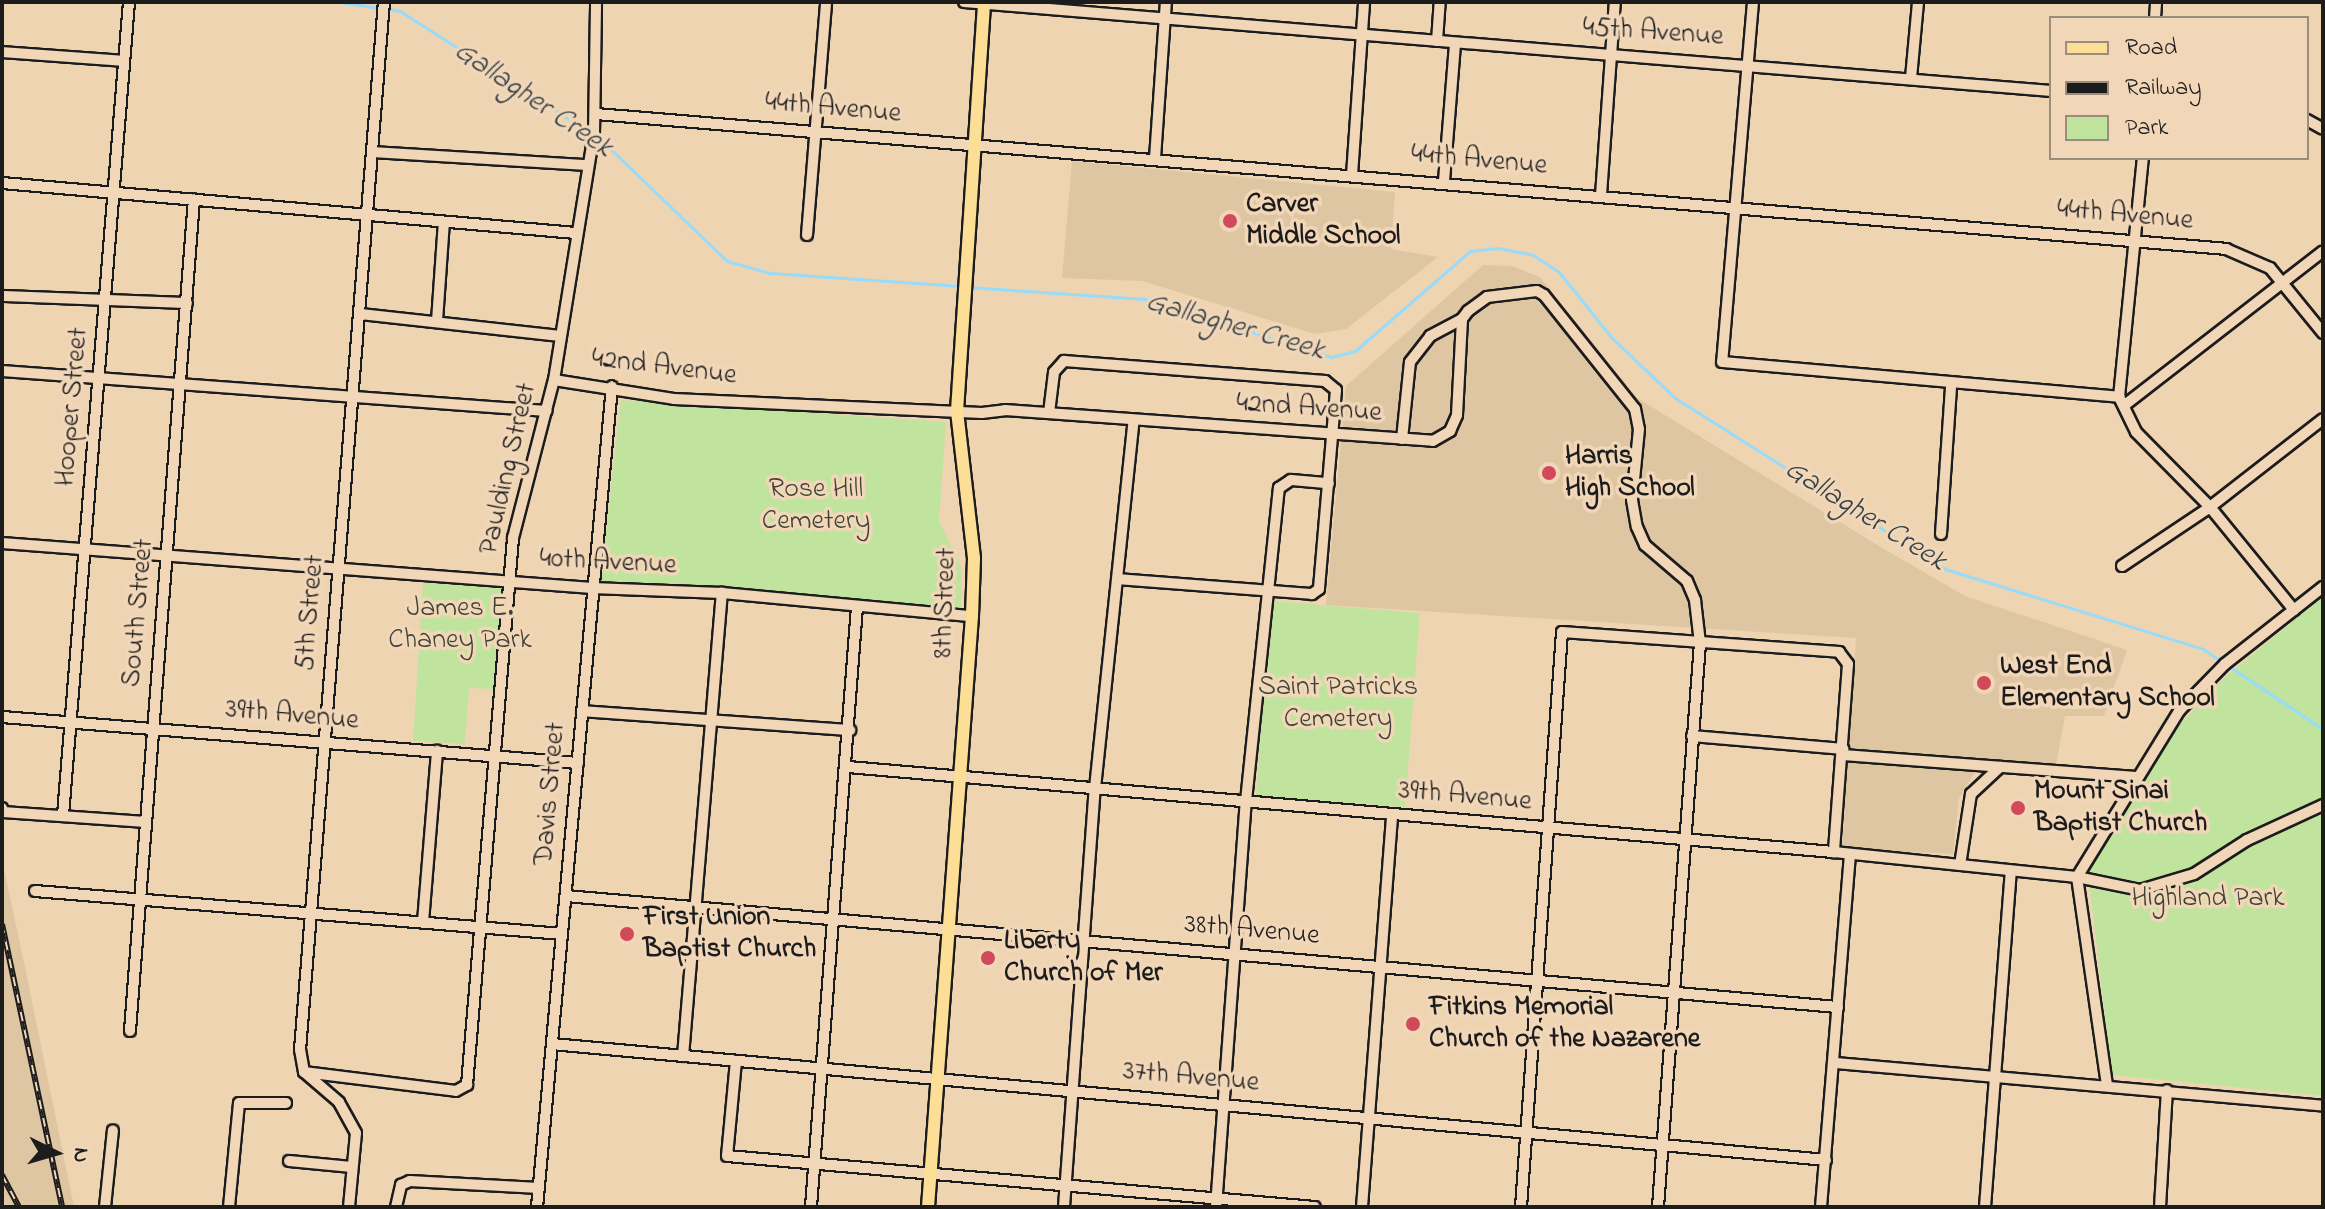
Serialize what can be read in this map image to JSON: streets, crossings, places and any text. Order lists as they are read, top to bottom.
{
  "streets": {
    "main road": ["8th Street"],
    "street": [
      "45th Avenue",
      "44th Avenue",
      "42nd Avenue",
      "Hooper Street",
      "Paulding Street",
      "40th Avenue",
      "South Street",
      "5th Street",
      "39th Avenue",
      "Davis Street",
      "38th Avenue",
      "37th Avenue"
    ]
  },
  "crossings": [
    ["45th Avenue", "8th Street"],
    ["44th Avenue", "Paulding Street"],
    ["44th Avenue", "8th Street"],
    ["42nd Avenue", "Paulding Street"],
    ["42nd Avenue", "8th Street"],
    ["42nd Avenue", "5th Street"],
    ["42nd Avenue", "Davis Street"],
    ["Hooper Street", "40th Avenue"],
    ["Hooper Street", "39th Avenue"],
    ["Paulding Street", "40th Avenue"],
    ["Paulding Street", "5th Street"],
    ["Paulding Street", "39th Avenue"],
    ["40th Avenue", "8th Street"],
    ["40th Avenue", "South Street"],
    ["40th Avenue", "5th Street"],
    ["40th Avenue", "Davis Street"],
    ["8th Street", "39th Avenue"],
    ["8th Street", "38th Avenue"],
    ["8th Street", "37th Avenue"],
    ["South Street", "39th Avenue"],
    ["5th Street", "39th Avenue"],
    ["39th Avenue", "Davis Street"],
    ["Davis Street", "38th Avenue"],
    ["Davis Street", "37th Avenue"]
  ],
  "water": ["Gallagher Creek"],
  "parks": [
    "Rose Hill Cemetery",
    "James E. Chaney Park",
    "Saint Patricks Cemetery",
    "Highland Park"
  ],
  "places": [
    "Carver Middle School",
    "Harris High School",
    "West End Elementary School",
    "Mount Sinai Baptist Church",
    "First Union Baptist Church",
    "Liberty Church of Mer",
    "Fitkins Memorial Church of the Nazarene"
  ],
  "legend": ["Road", "Railway", "Park"],
  "north": "right"
}
